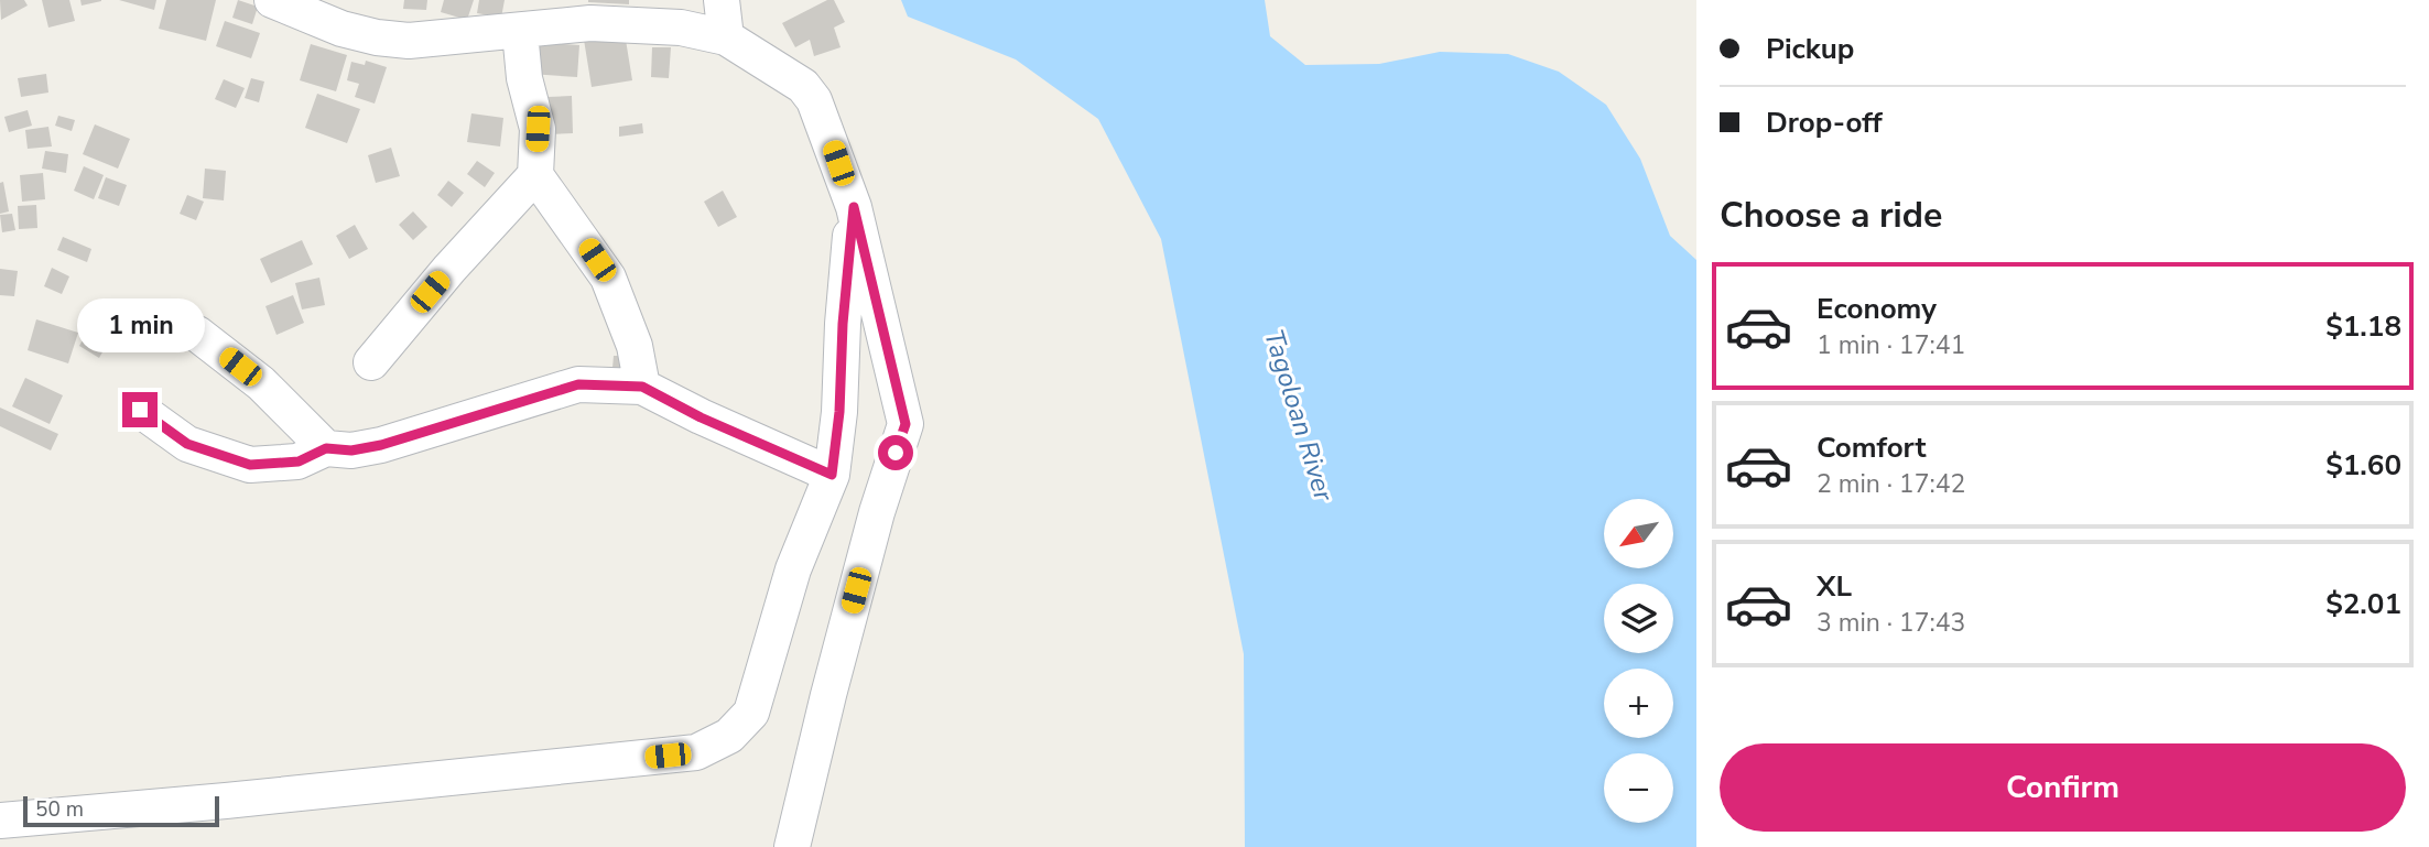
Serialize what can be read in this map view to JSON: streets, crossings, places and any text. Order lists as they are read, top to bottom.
{
  "water": ["Tagoloan River"],
  "scale_bar": "50 m",
  "north": "bottom left",
  "page": {
    "banner": ["Pickup", "Drop-off"],
    "heading": "Choose a ride",
    "list": [
      {
        "name": "Economy",
        "note": "1 min · 17:41",
        "value": "$1.18"
      },
      {
        "name": "Comfort",
        "note": "2 min · 17:42",
        "value": "$1.60"
      },
      {
        "name": "XL",
        "note": "3 min · 17:43",
        "value": "$2.01"
      }
    ],
    "bubble": "1 min",
    "map_buttons": ["+", "−"],
    "buttons": "Confirm",
    "scale": "50 m"
  }
}
